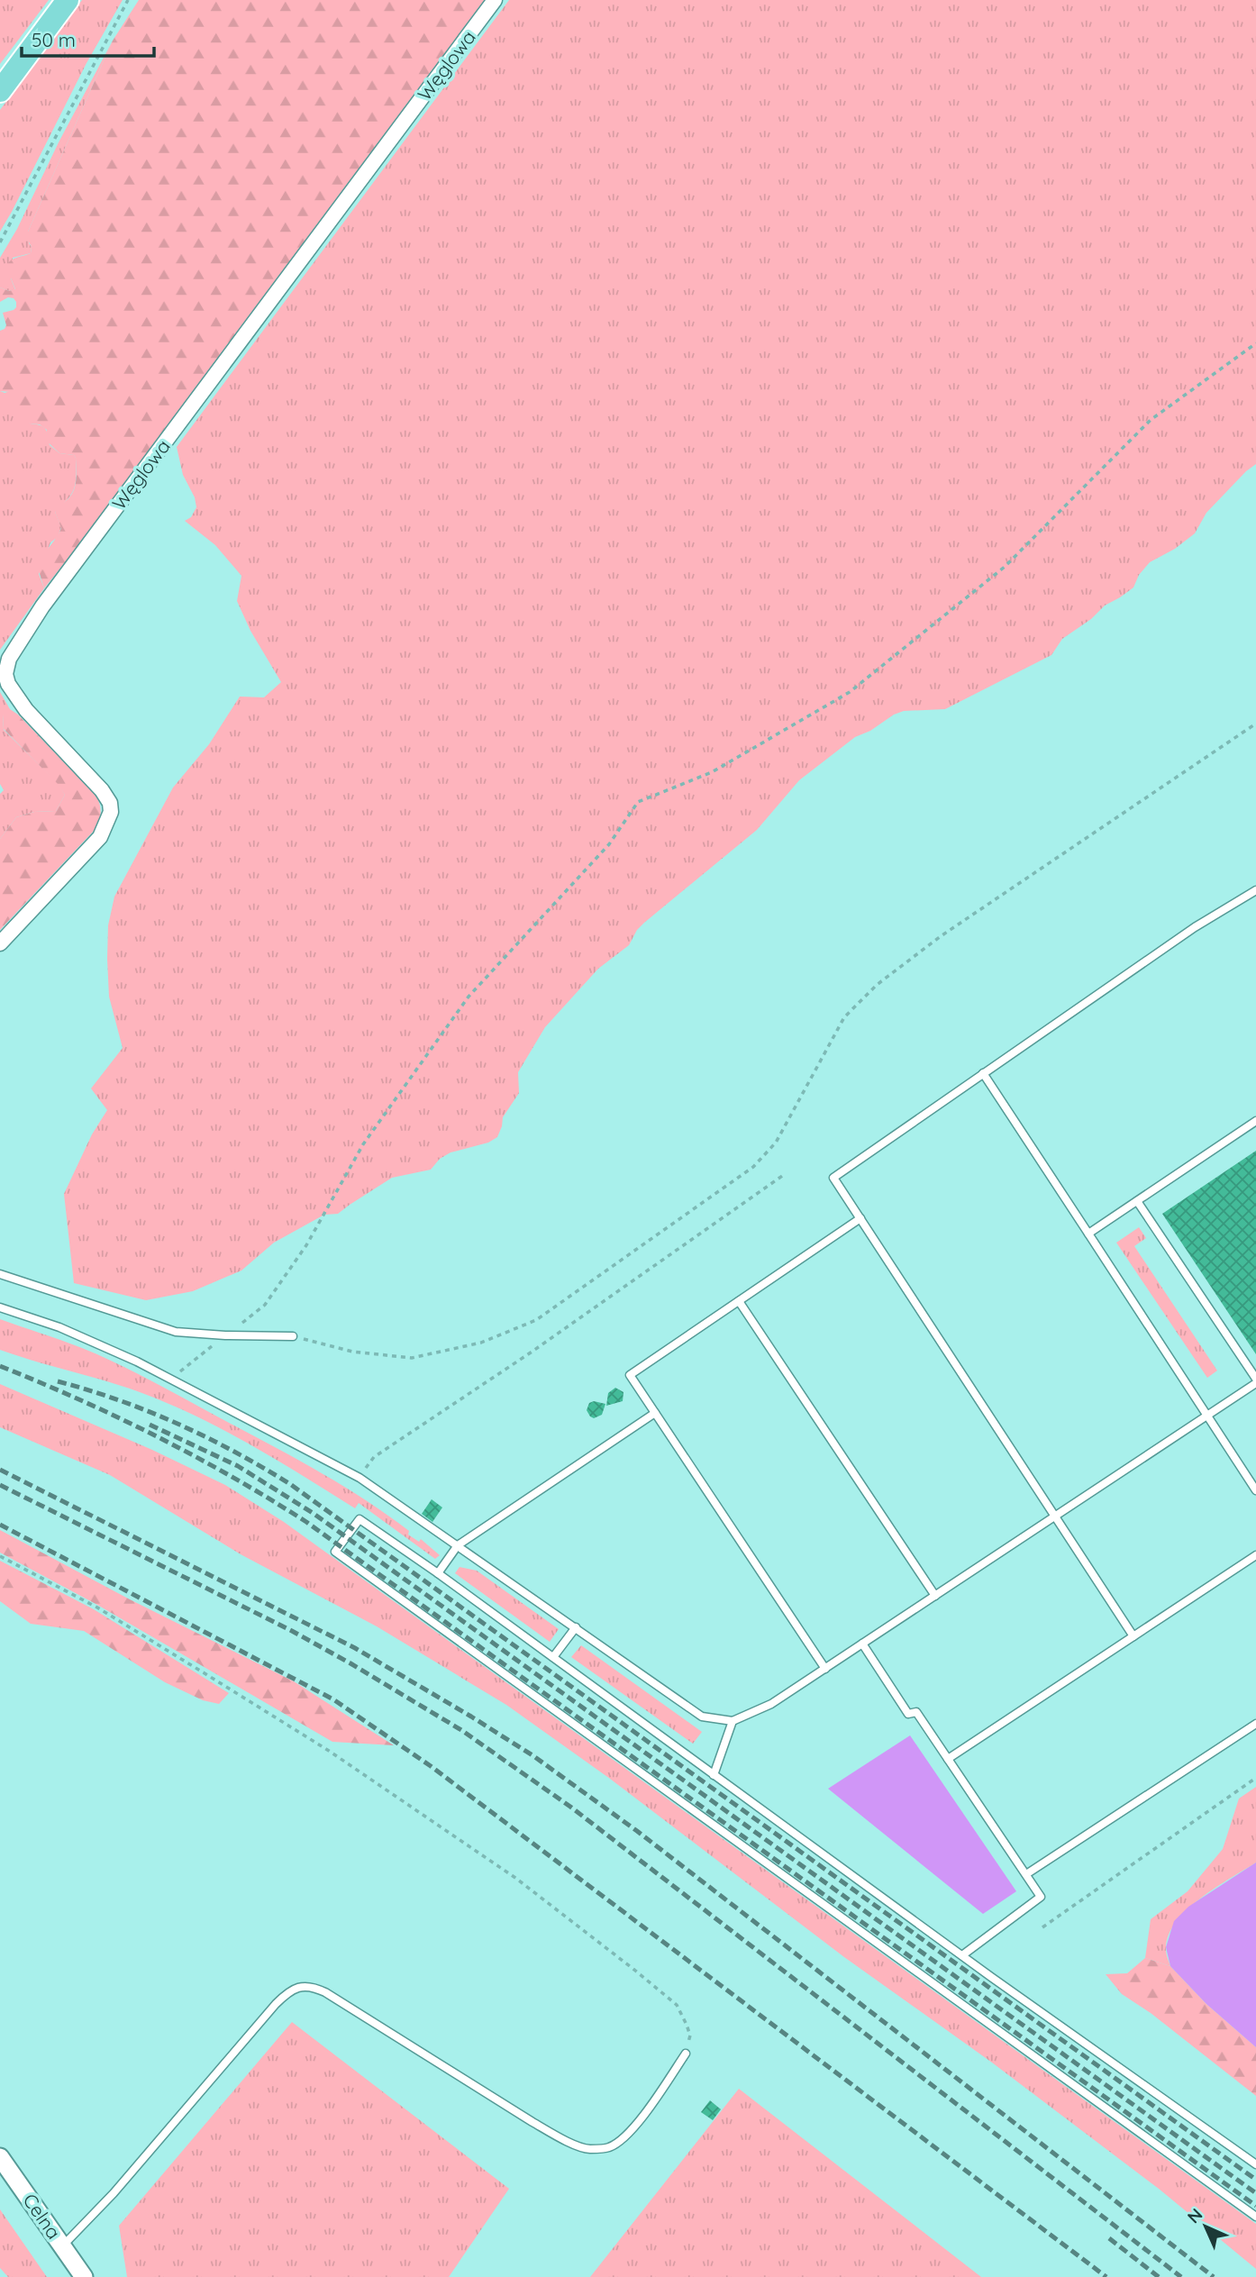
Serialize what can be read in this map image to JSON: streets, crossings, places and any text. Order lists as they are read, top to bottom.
{
  "streets": {
    "street": ["Węglowa", "Celna"]
  },
  "scale_bar": "50 m",
  "north": "top left"
}
